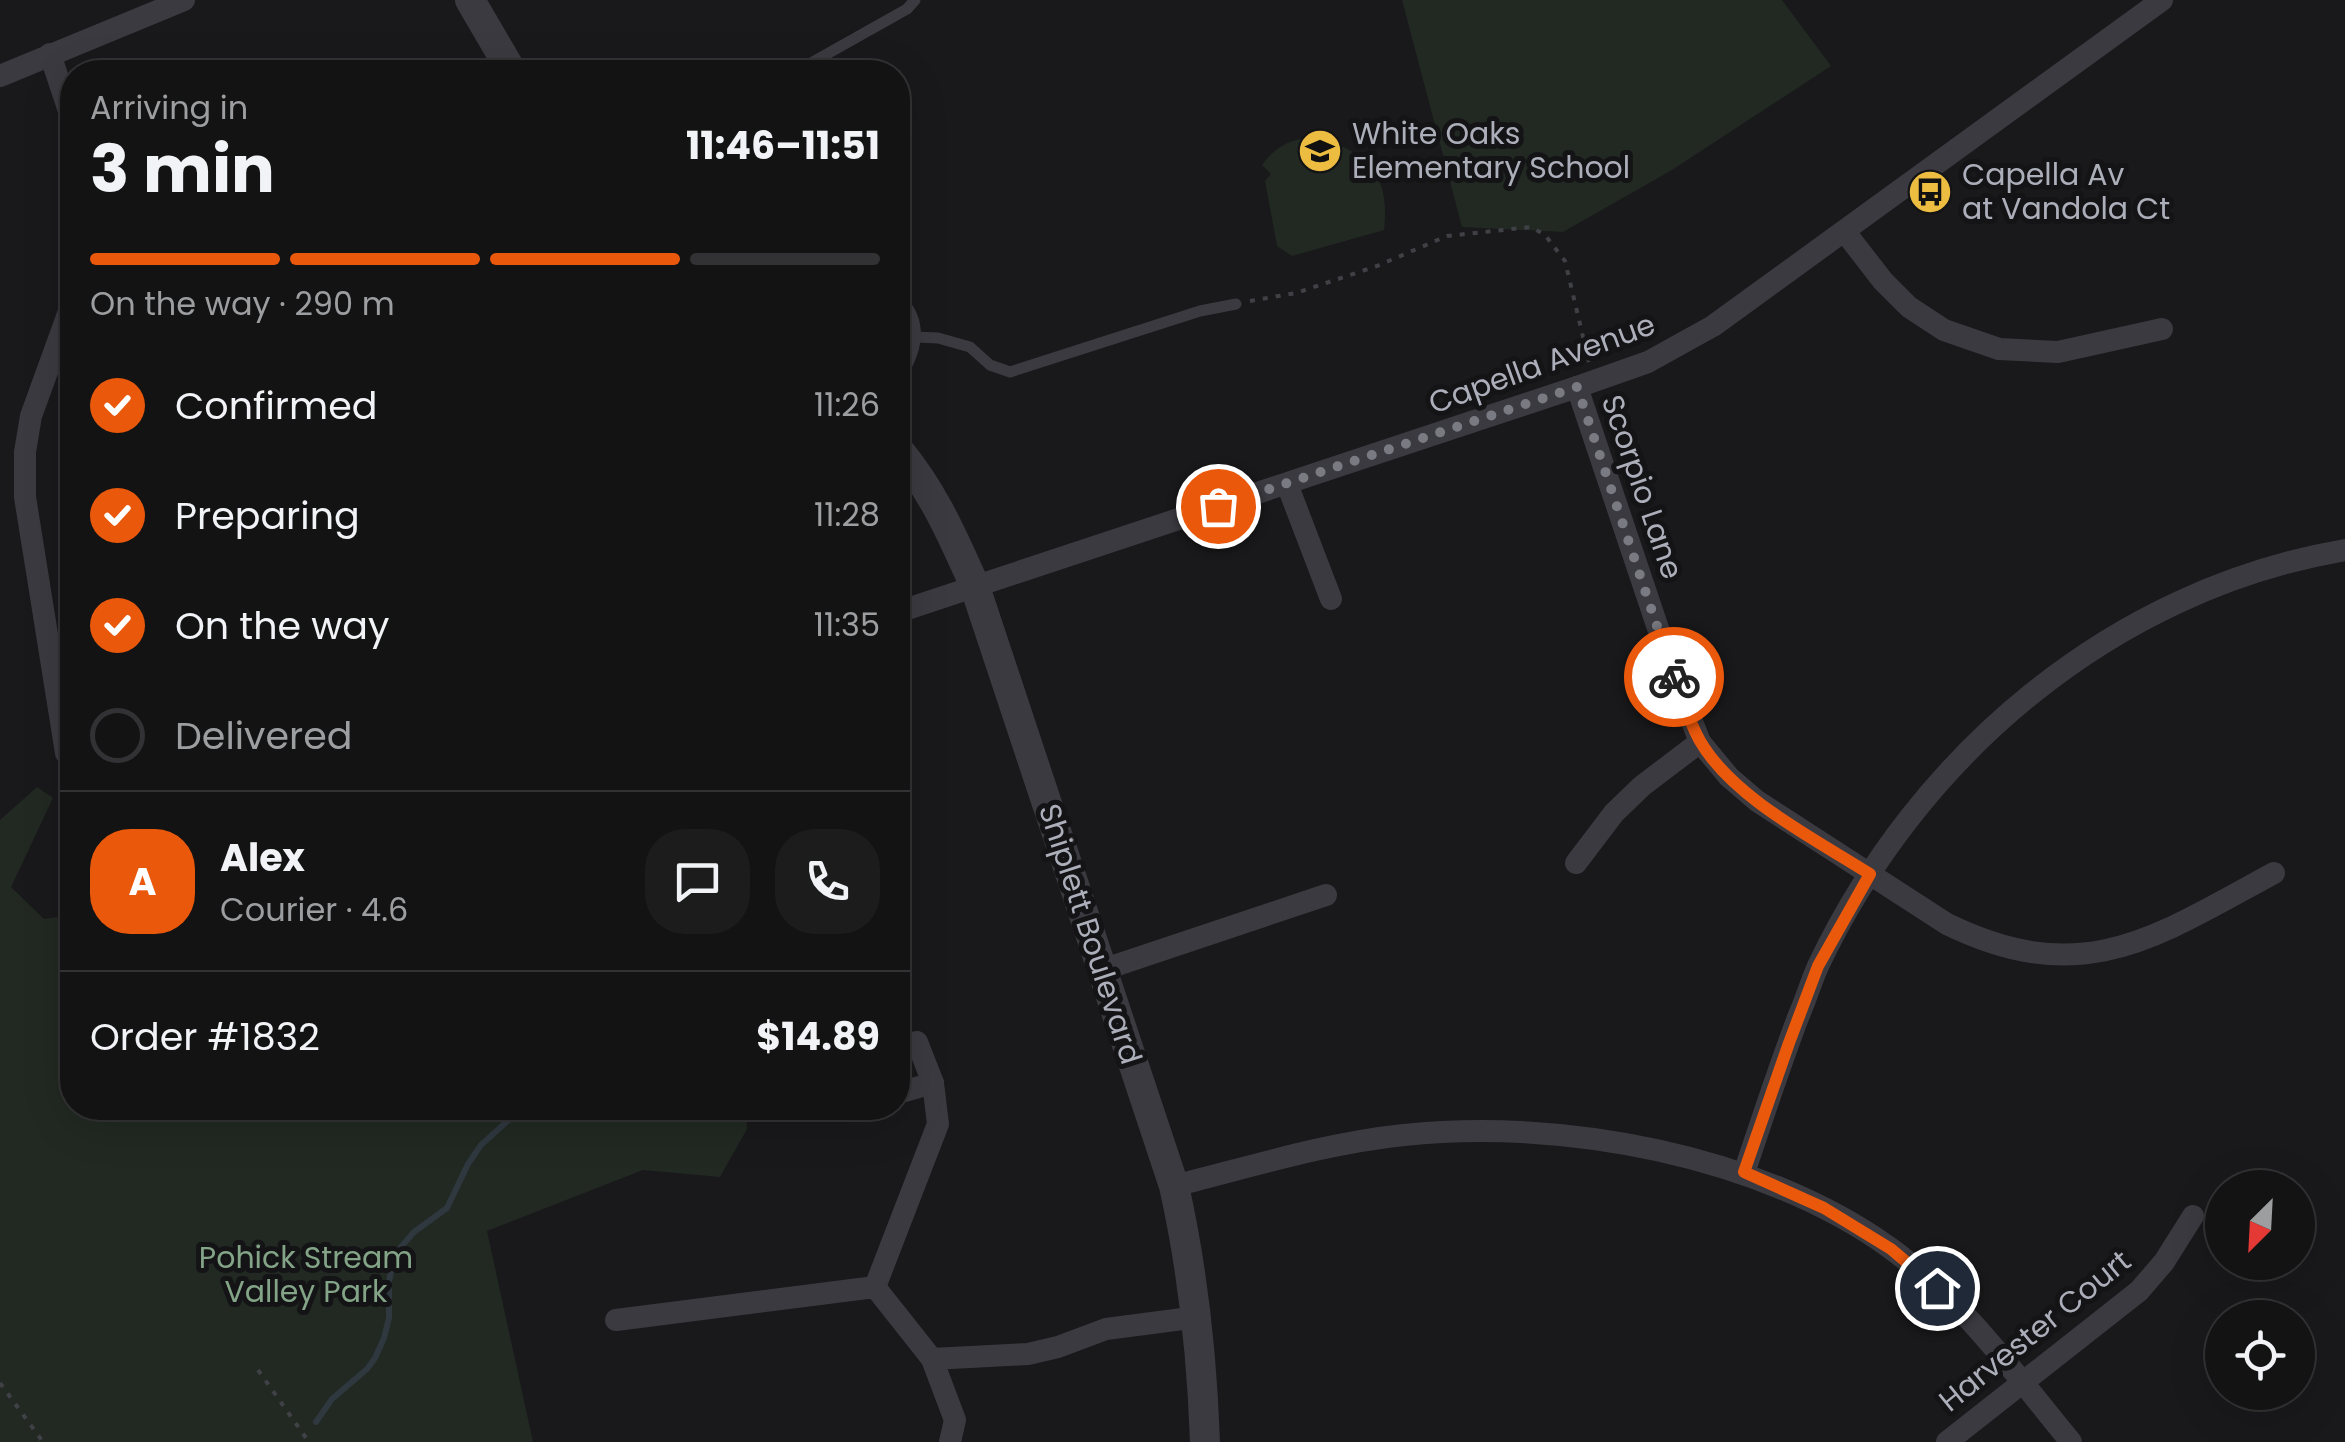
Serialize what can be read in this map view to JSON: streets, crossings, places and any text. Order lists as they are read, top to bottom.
{
  "streets": {
    "street": [
      "Capella Avenue",
      "Scorpio Lane",
      "Shiplett Boulevard",
      "Harvester Court"
    ]
  },
  "crossings": [
    ["Capella Avenue", "Scorpio Lane"],
    ["Capella Avenue", "Shiplett Boulevard"]
  ],
  "parks": ["Pohick Stream Valley Park"],
  "places": {
    "school or university": ["White Oaks Elementary School"],
    "bus stop": ["Capella Av at Vandola Ct"]
  },
  "north": "bottom left",
  "page": {
    "heading": ["3 min", "Arriving in", "11:46–11:51"],
    "panel": [
      "Alex",
      "Courier · 4.6",
      "Order #1832",
      "$14.89"
    ],
    "bar": "On the way · 290 m",
    "list": [
      ["Confirmed", "11:26"],
      ["Preparing", "11:28"],
      ["On the way", "11:35"],
      "Delivered"
    ],
    "round": "A"
  }
}
